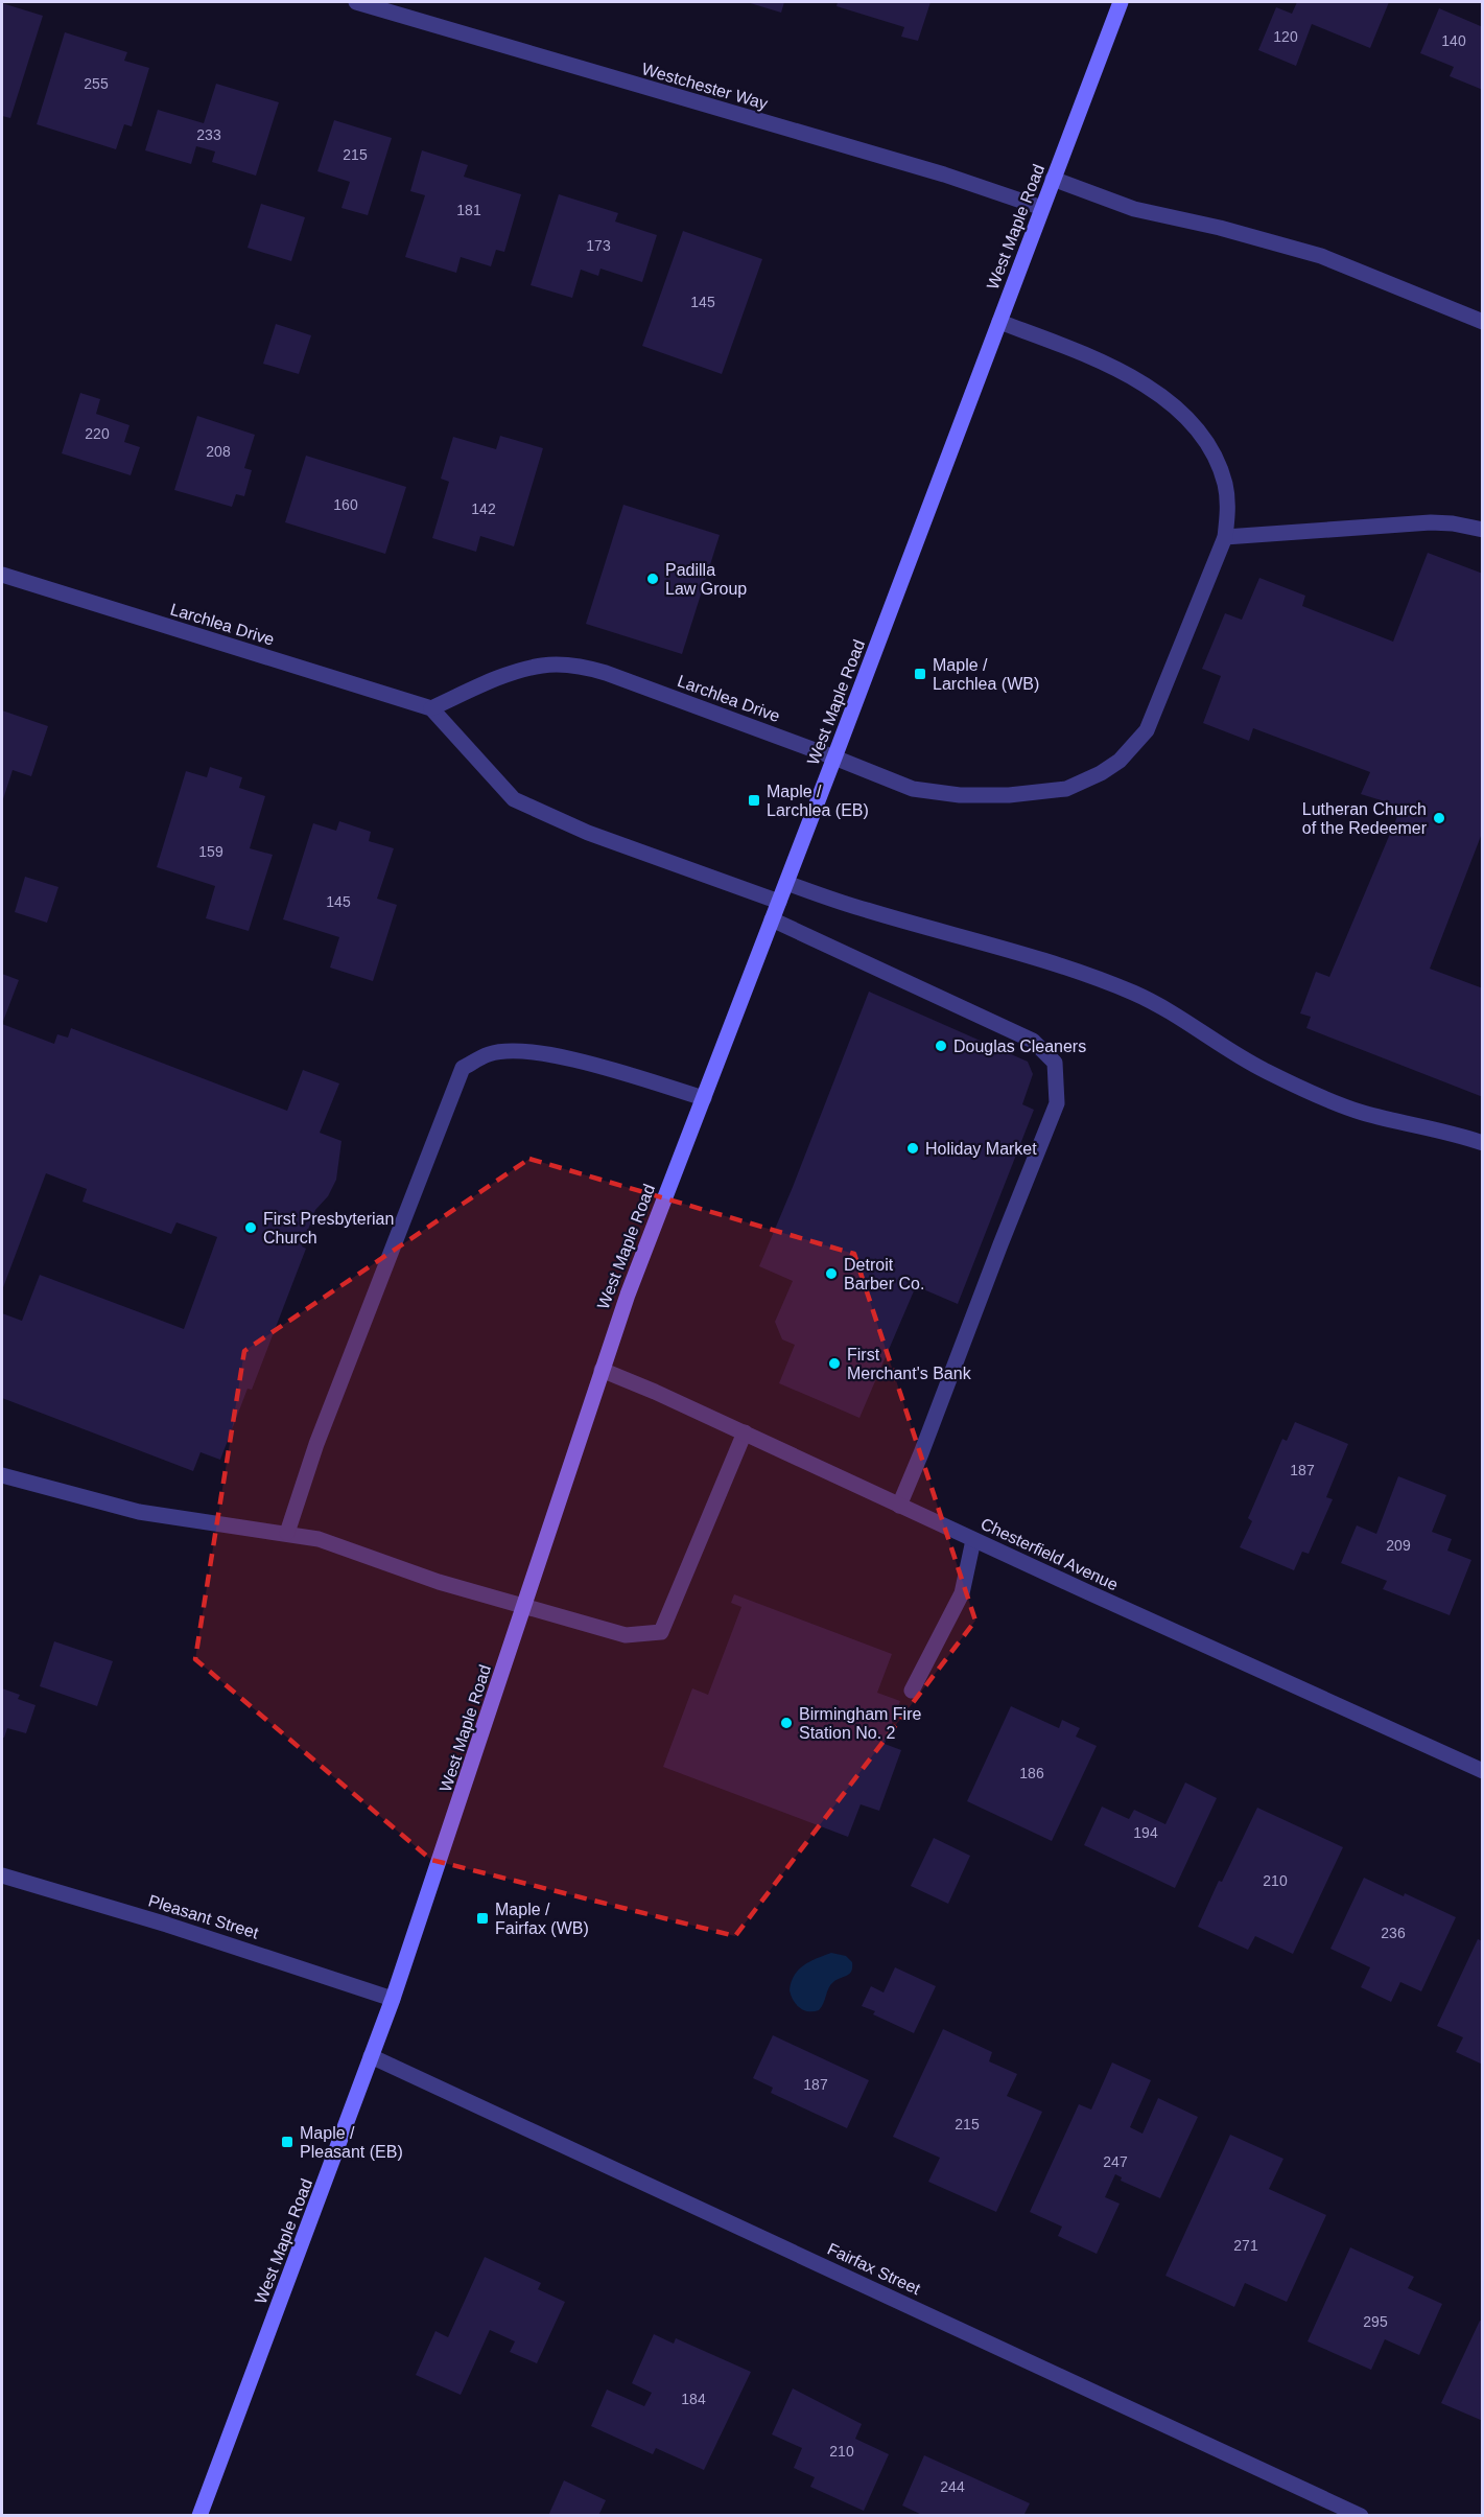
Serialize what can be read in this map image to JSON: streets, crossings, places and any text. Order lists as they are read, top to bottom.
{
  "streets": {
    "main road": ["West Maple Road"],
    "street": [
      "Westchester Way",
      "Larchlea Drive",
      "Chesterfield Avenue",
      "Pleasant Street",
      "Fairfax Street"
    ]
  },
  "crossings": [
    ["Westchester Way", "West Maple Road"],
    ["West Maple Road", "Larchlea Drive"],
    ["West Maple Road", "Chesterfield Avenue"],
    ["West Maple Road", "Pleasant Street"],
    ["West Maple Road", "Fairfax Street"]
  ],
  "places": {
    "other": [
      "Padilla Law Group",
      "Lutheran Church of the Redeemer",
      "Douglas Cleaners",
      "Holiday Market",
      "First Presbyterian Church",
      "Detroit Barber Co.",
      "First Merchant's Bank",
      "Birmingham Fire Station No. 2"
    ],
    "transit": [
      "Maple / Larchlea (WB)",
      "Maple / Larchlea (EB)",
      "Maple / Fairfax (WB)",
      "Maple / Pleasant (EB)"
    ]
  },
  "house_numbers": [
    "120",
    "140",
    "255",
    "233",
    "215",
    "181",
    "173",
    "145",
    "220",
    "208",
    "160",
    "142",
    "159",
    "145",
    "187",
    "209",
    "186",
    "194",
    "210",
    "236",
    "187",
    "215",
    "247",
    "271",
    "295",
    "184",
    "210",
    "244"
  ]
}
